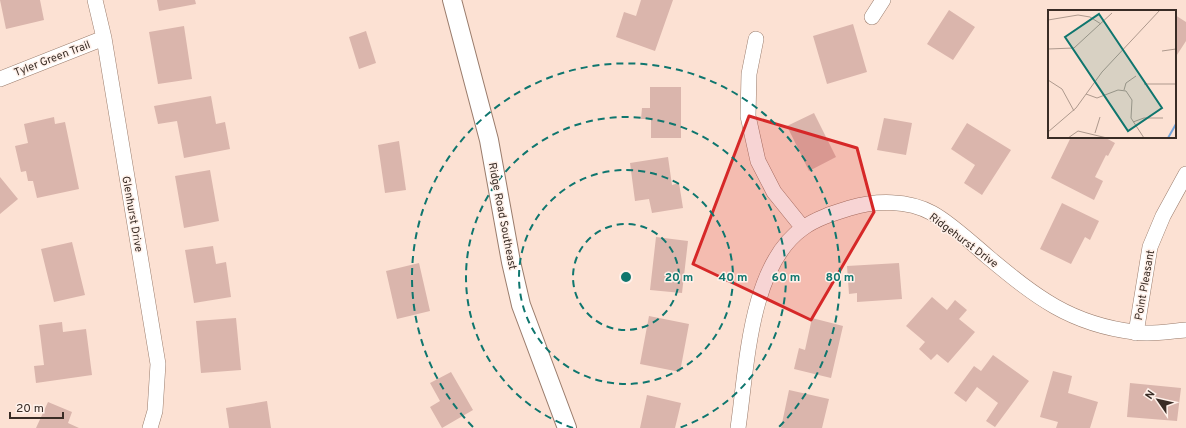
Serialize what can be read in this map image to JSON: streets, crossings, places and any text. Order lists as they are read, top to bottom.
{
  "streets": {
    "street": [
      "Tyler Green Trail",
      "Glenhurst Drive",
      "Ridge Road Southeast",
      "Ridgehurst Drive",
      "Point Pleasant"
    ]
  },
  "crossings": [
    ["Tyler Green Trail", "Glenhurst Drive"],
    ["Ridgehurst Drive", "Point Pleasant"]
  ],
  "scale_bar": "20 m",
  "north": "top left",
  "rings": [
    "20 m",
    "40 m",
    "60 m",
    "80 m"
  ]
}
